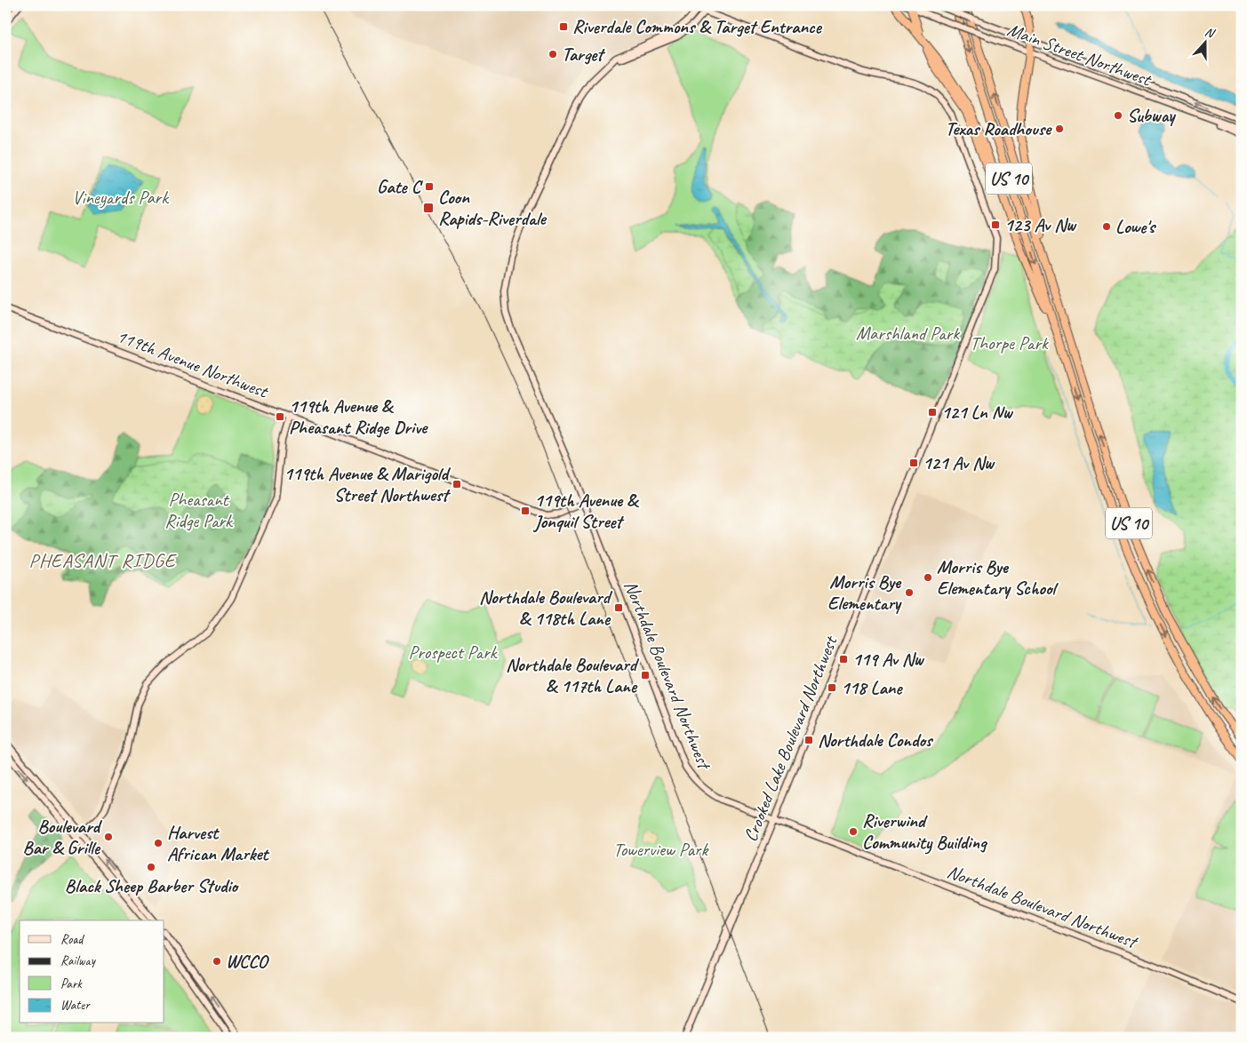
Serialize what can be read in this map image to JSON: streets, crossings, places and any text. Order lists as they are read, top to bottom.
{
  "streets": {
    "highway": ["US 10"],
    "street": [
      "Main Street Northwest",
      "119th Avenue Northwest",
      "Northdale Boulevard Northwest",
      "Crooked Lake Boulevard Northwest"
    ]
  },
  "crossings": [
    ["119th Avenue Northwest", "Northdale Boulevard Northwest"],
    ["Northdale Boulevard Northwest", "Crooked Lake Boulevard Northwest"]
  ],
  "districts": ["PHEASANT RIDGE"],
  "parks": [
    "Vineyards Park",
    "Marshland Park",
    "Thorpe Park",
    "Pheasant Ridge Park",
    "Prospect Park",
    "Towerview Park"
  ],
  "places": {
    "transit": [
      "Riverdale Commons & Target Entrance",
      "Gate C",
      "Coon Rapids-Riverdale",
      "123 Av Nw",
      "121 Ln Nw",
      "119th Avenue & Pheasant Ridge Drive",
      "121 Av Nw",
      "119th Avenue & Marigold Street Northwest",
      "119th Avenue & Jonquil Street",
      "Northdale Boulevard & 118th Lane",
      "119 Av Nw",
      "Northdale Boulevard & 117th Lane",
      "118 Lane",
      "Northdale Condos"
    ],
    "other": [
      "Target",
      "Subway",
      "Texas Roadhouse",
      "Lowe's",
      "Morris Bye Elementary School",
      "Morris Bye Elementary",
      "Riverwind Community Building",
      "Boulevard Bar & Grille",
      "Harvest African Market",
      "Black Sheep Barber Studio",
      "WCCO"
    ]
  },
  "legend": [
    "Road",
    "Railway",
    "Park",
    "Water"
  ],
  "north": "top"
}
